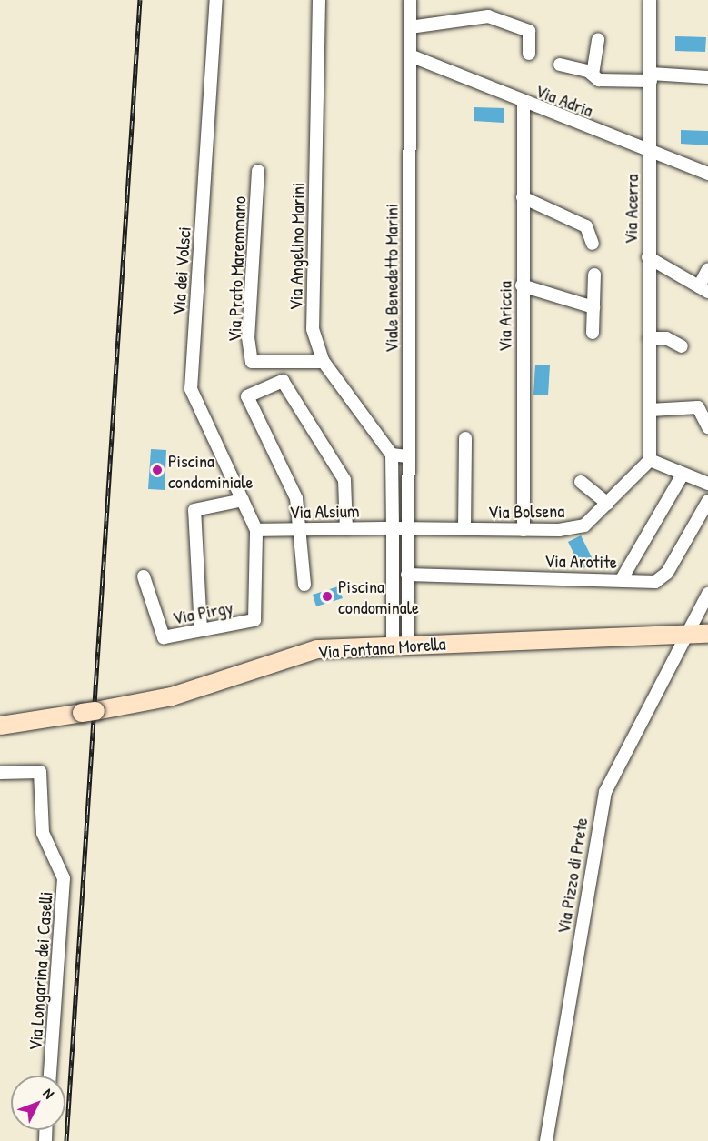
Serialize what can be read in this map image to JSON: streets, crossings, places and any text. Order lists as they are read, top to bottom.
{
  "streets": {
    "street": [
      "Via Adria",
      "Via Acerra",
      "Via Angelino Marini",
      "Via Prato Maremmano",
      "Via dei Volsci",
      "Viale Benedetto Marini",
      "Via Ariccia",
      "Via Alsium",
      "Via Bolsena",
      "Via Arotite",
      "Via Pirgy",
      "Via Fontana Morella",
      "Via Pizzo di Prete",
      "Via Longarina dei Caselli"
    ]
  },
  "crossings": [
    ["Via Adria", "Via Acerra"],
    ["Via Adria", "Viale Benedetto Marini"],
    ["Via Adria", "Via Ariccia"],
    ["Via Acerra", "Via Bolsena"],
    ["Via Angelino Marini", "Via Prato Maremmano"],
    ["Via dei Volsci", "Via Alsium"],
    ["Via dei Volsci", "Via Pirgy"],
    ["Viale Benedetto Marini", "Via Alsium"],
    ["Viale Benedetto Marini", "Via Bolsena"],
    ["Viale Benedetto Marini", "Via Arotite"],
    ["Viale Benedetto Marini", "Via Fontana Morella"],
    ["Via Ariccia", "Via Bolsena"],
    ["Via Alsium", "Via Bolsena"],
    ["Via Alsium", "Via Pirgy"],
    ["Via Fontana Morella", "Via Pizzo di Prete"]
  ],
  "places": ["Piscina condominiale", "Piscina condominale"],
  "north": "top right"
}
